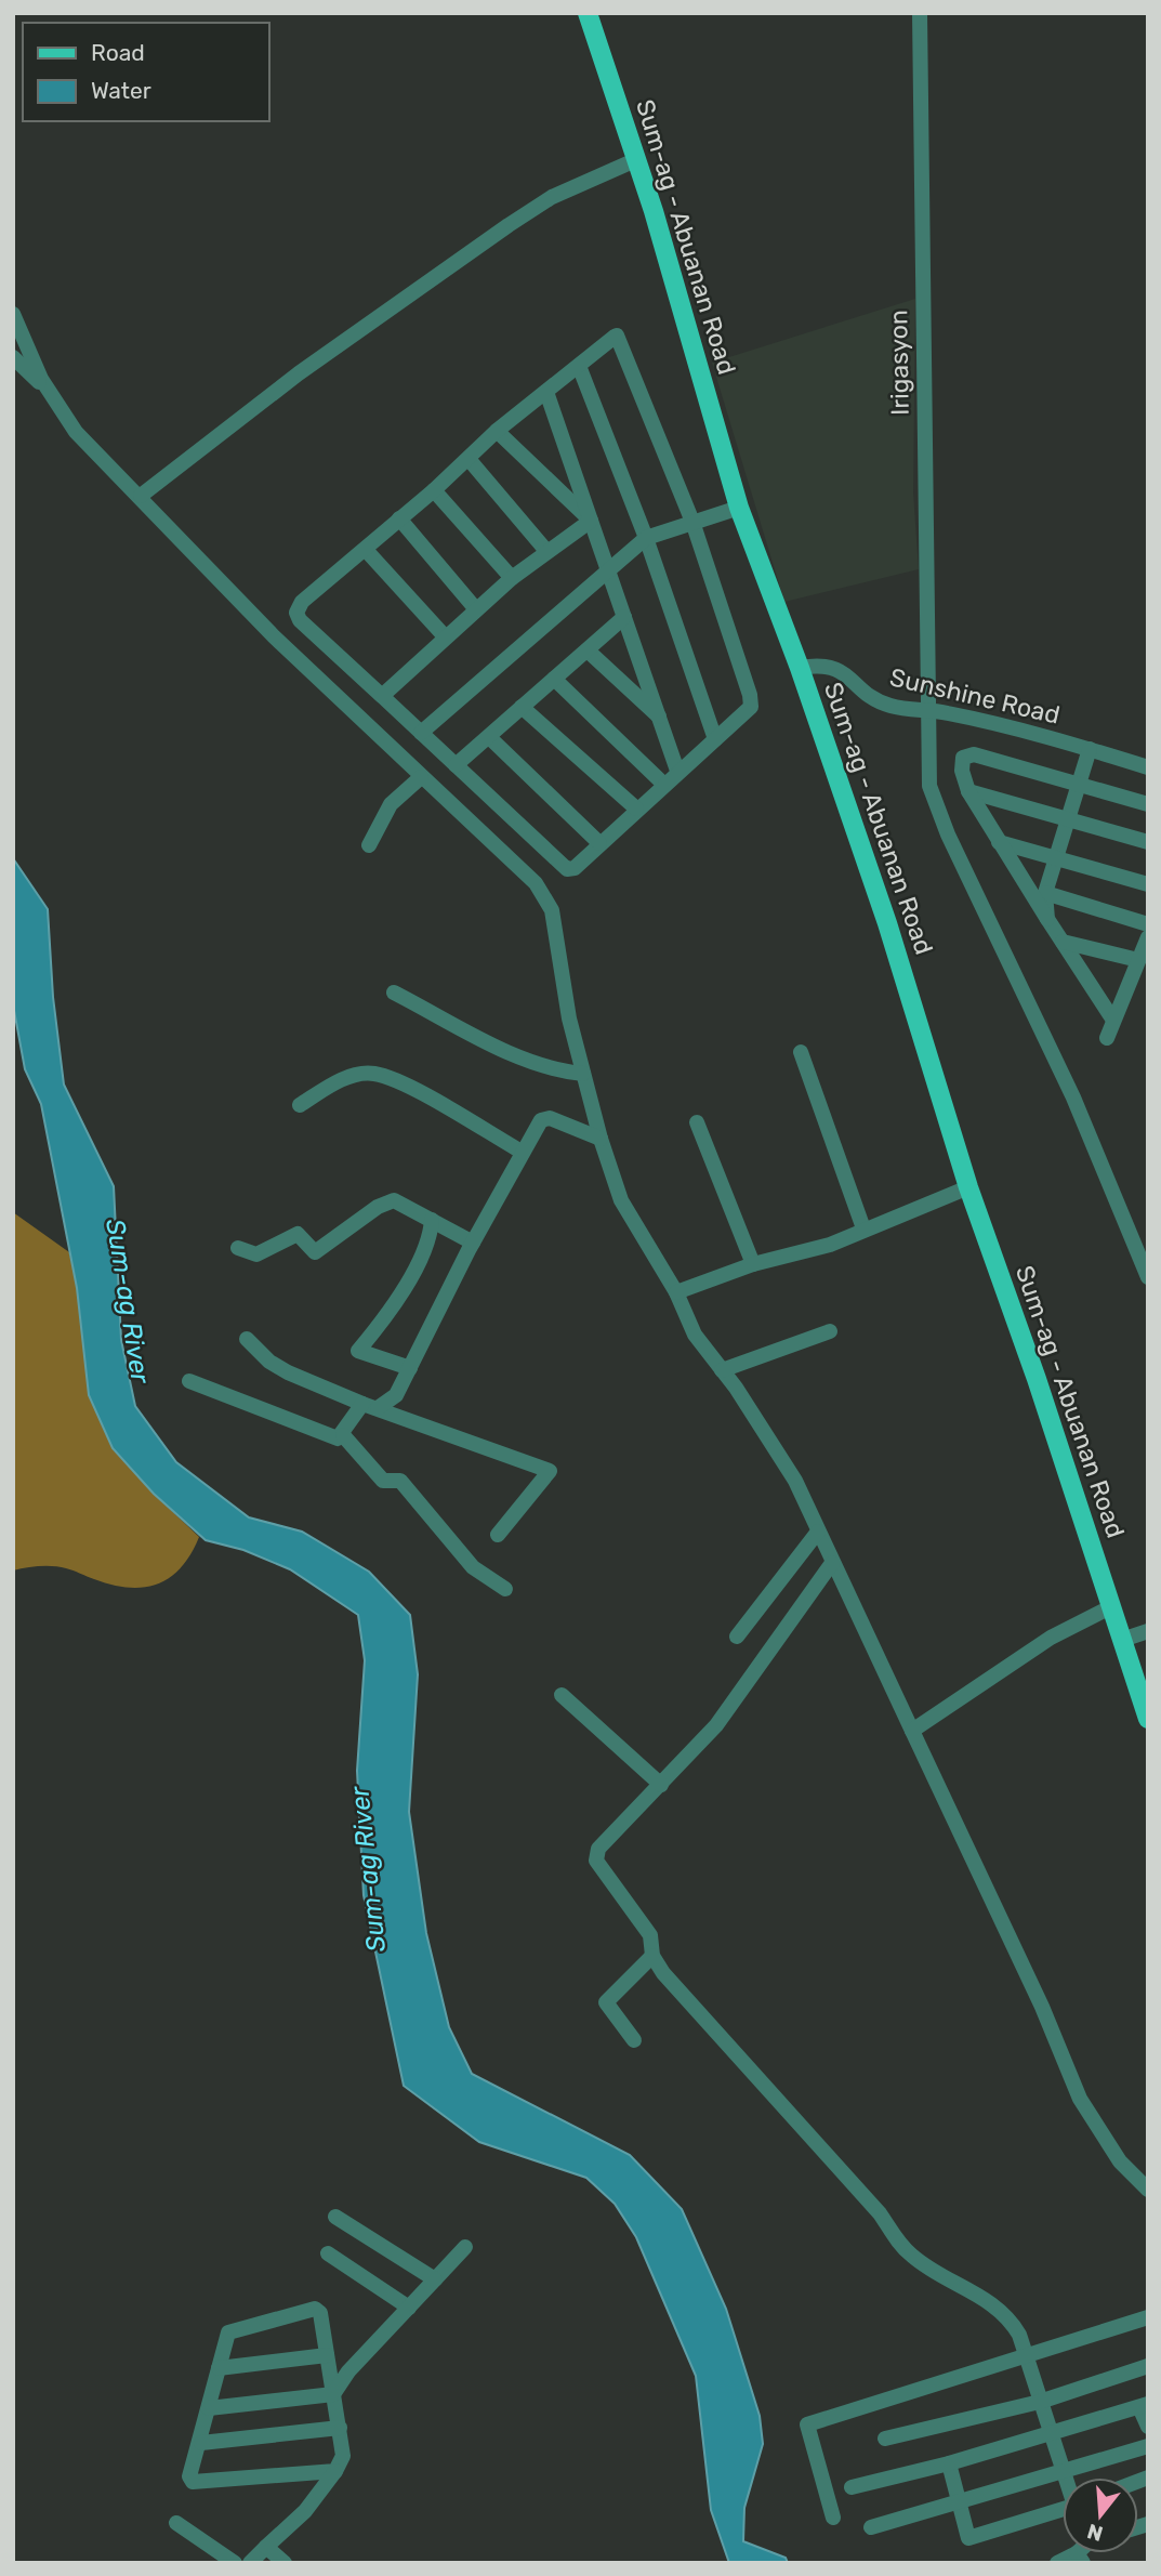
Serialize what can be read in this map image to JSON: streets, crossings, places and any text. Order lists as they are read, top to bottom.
{
  "streets": {
    "main road": ["Sum-ag - Abuanan Road"],
    "street": ["Irigasyon", "Sunshine Road"]
  },
  "crossings": [
    ["Sum-ag - Abuanan Road", "Sunshine Road"],
    ["Irigasyon", "Sunshine Road"]
  ],
  "water": ["Sum-ag River"],
  "legend": ["Road", "Water"],
  "north": "bottom"
}
